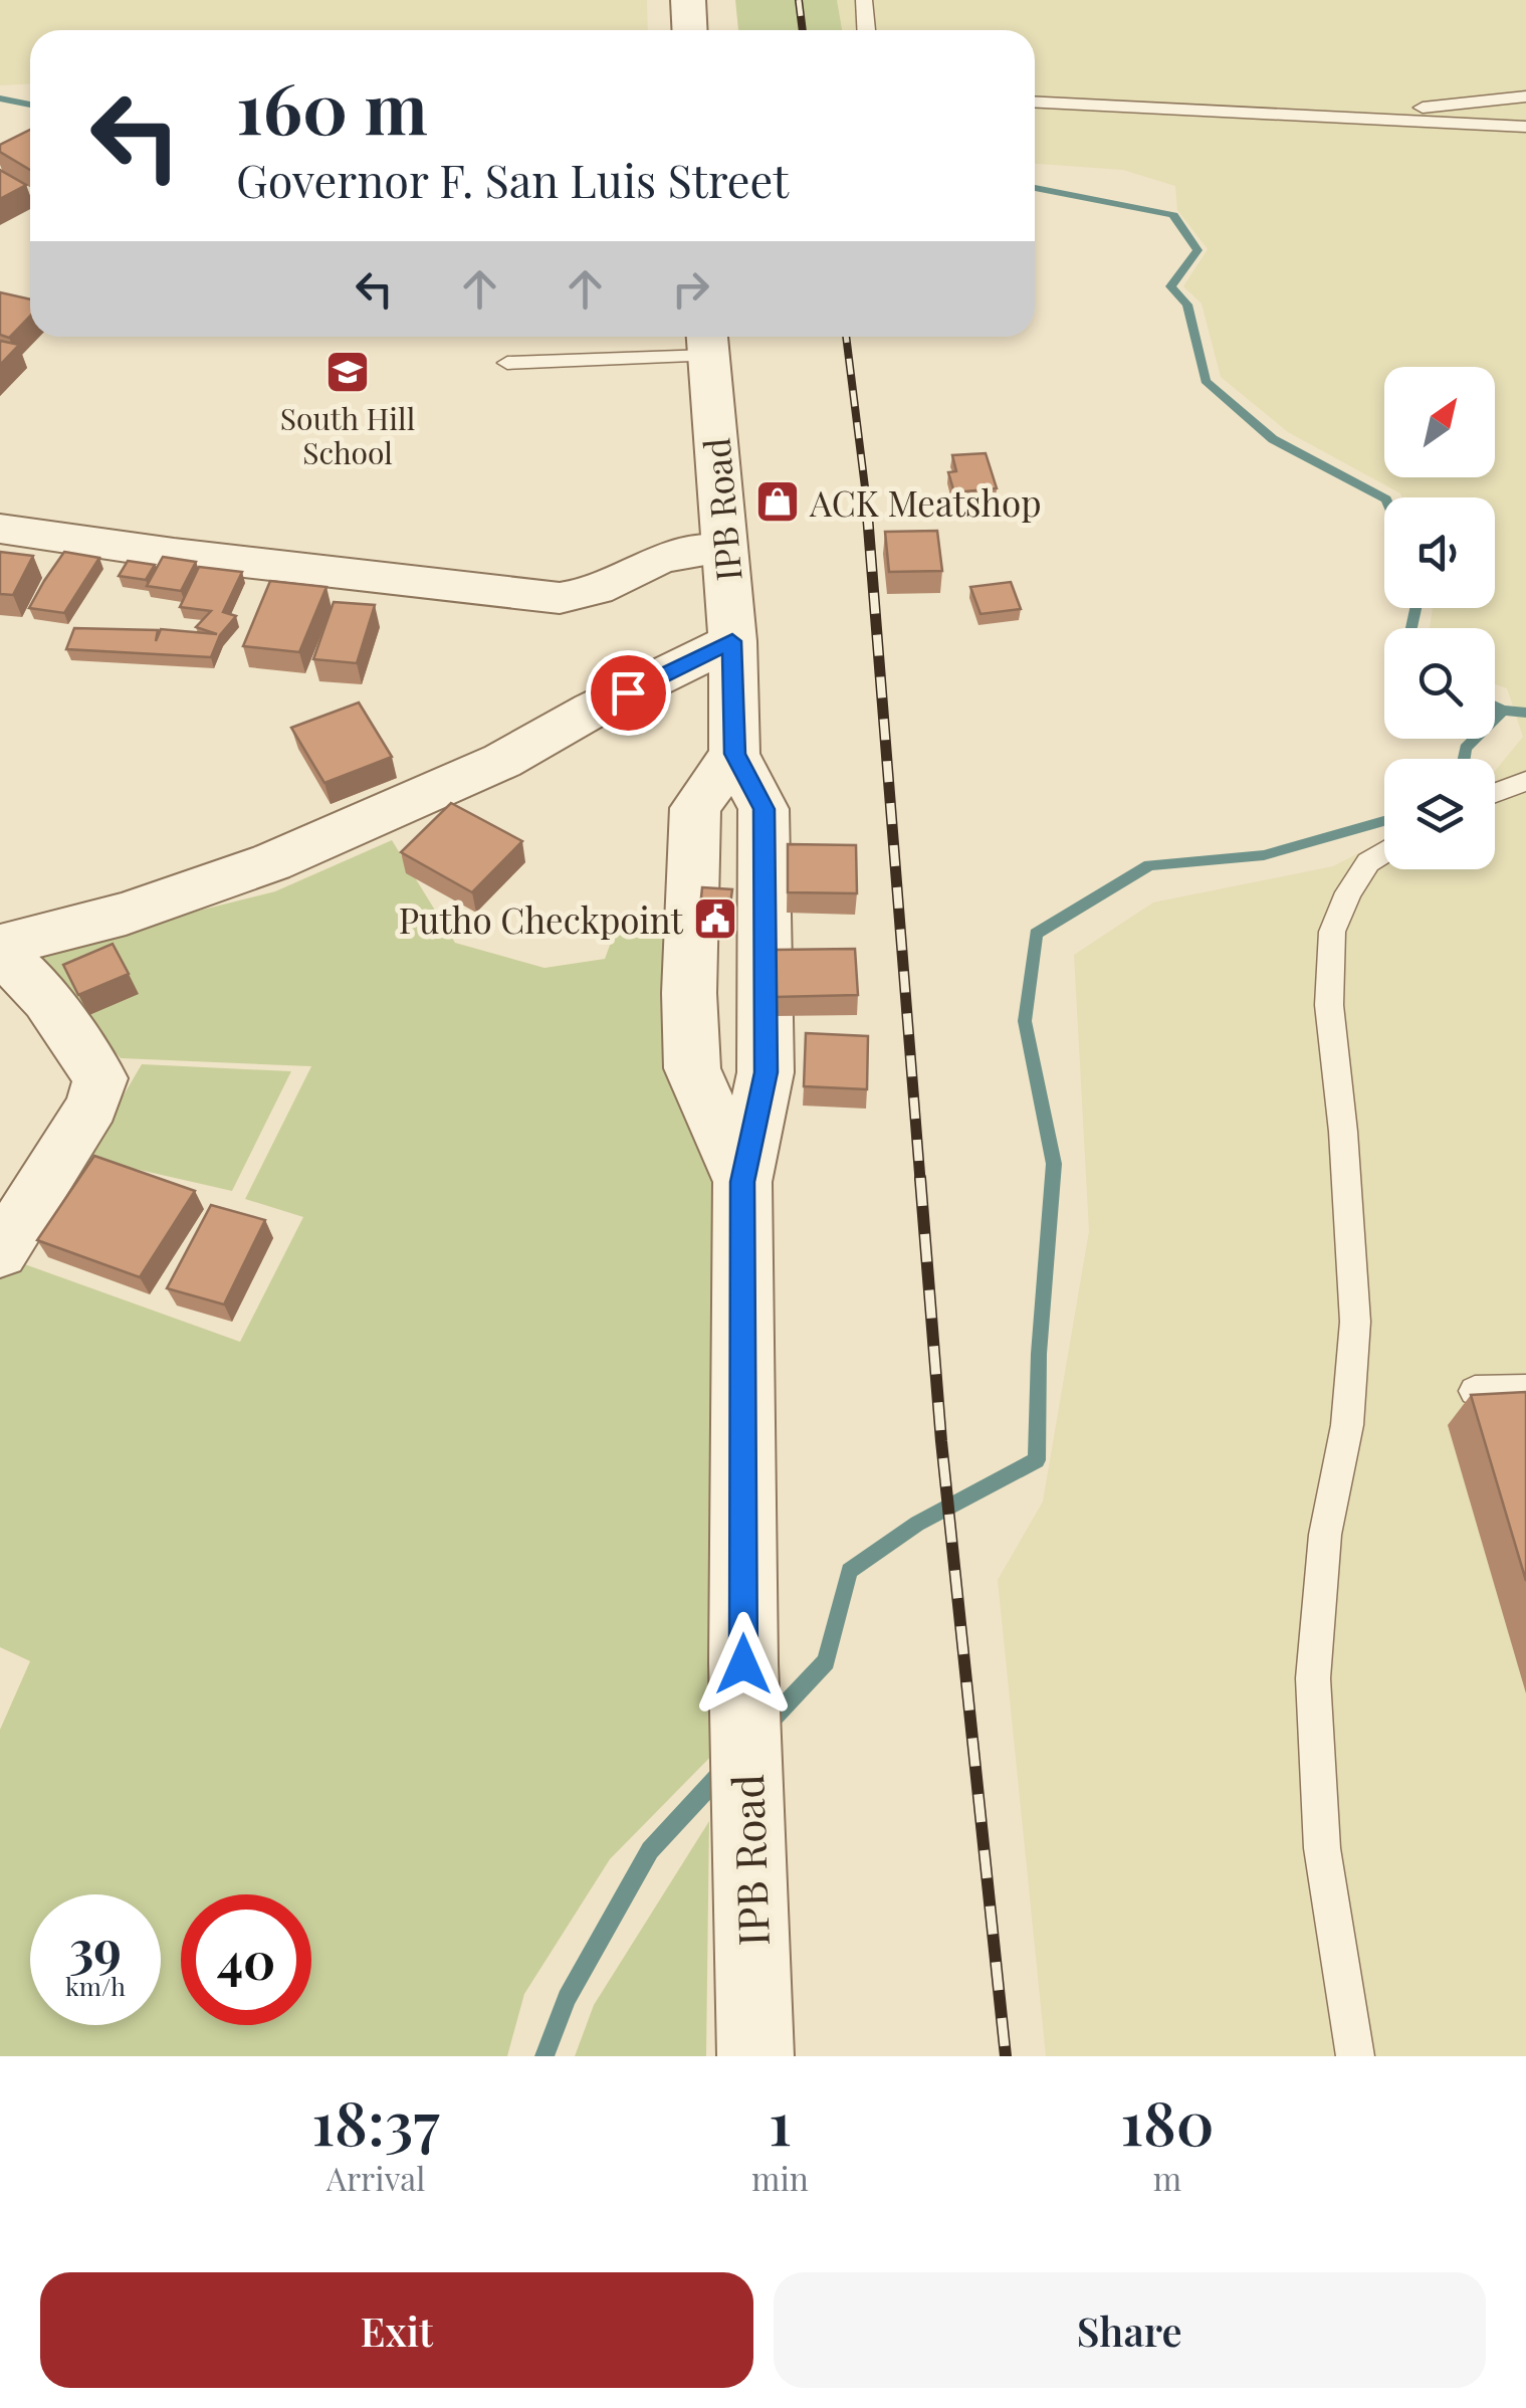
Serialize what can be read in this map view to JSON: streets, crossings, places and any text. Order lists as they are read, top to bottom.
{
  "streets": {
    "street": ["IPB Road"]
  },
  "places": {
    "school or university": ["South Hill School"],
    "shop": ["ACK Meatshop"],
    "public building": ["Putho Checkpoint"]
  },
  "north": "top right",
  "page": {
    "turn": ["160 m", "Governor F. San Luis Street"],
    "speed": "39 km/h",
    "limit": "40",
    "eta": [
      "18:37",
      "Arrival",
      "1",
      "min",
      "180",
      "m"
    ],
    "buttons": ["Exit", "Share"]
  }
}
